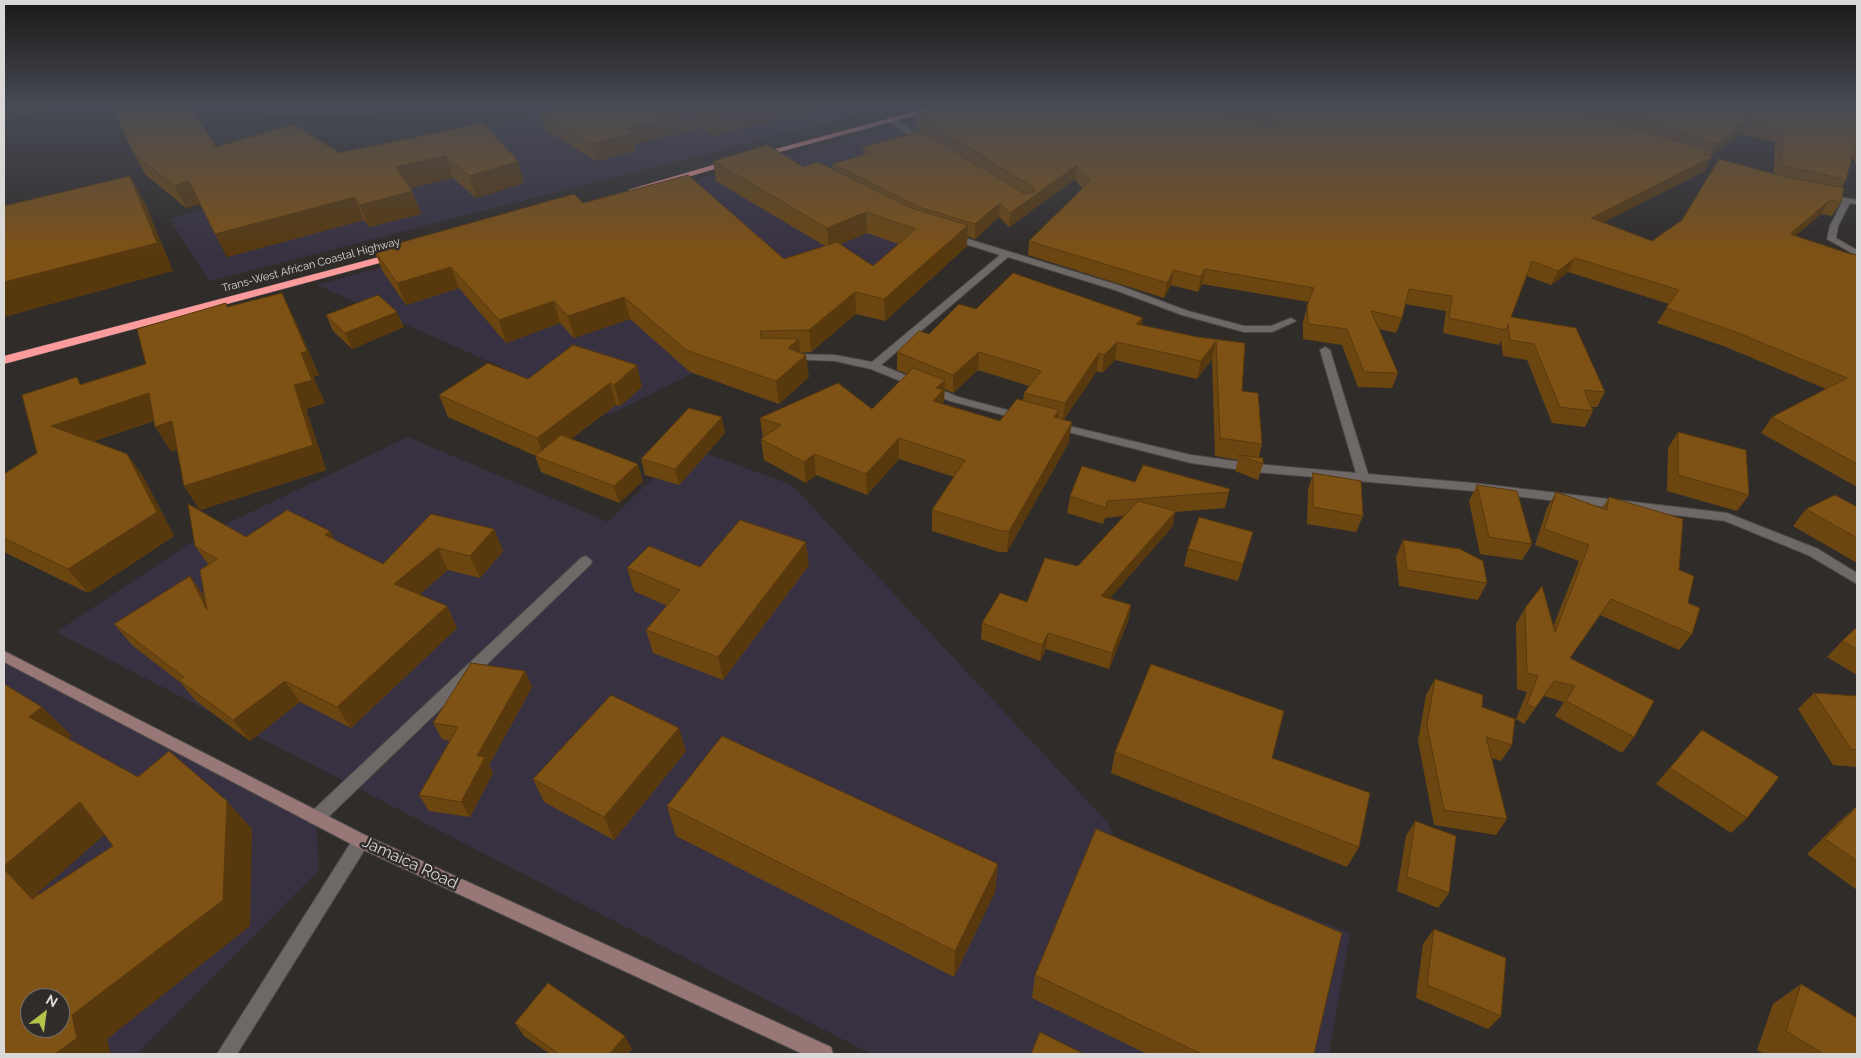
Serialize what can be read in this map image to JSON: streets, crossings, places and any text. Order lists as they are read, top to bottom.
{
  "streets": {
    "highway": ["Trans-West African Coastal Highway"],
    "street": ["Jamaica Road"]
  },
  "north": "top right"
}
